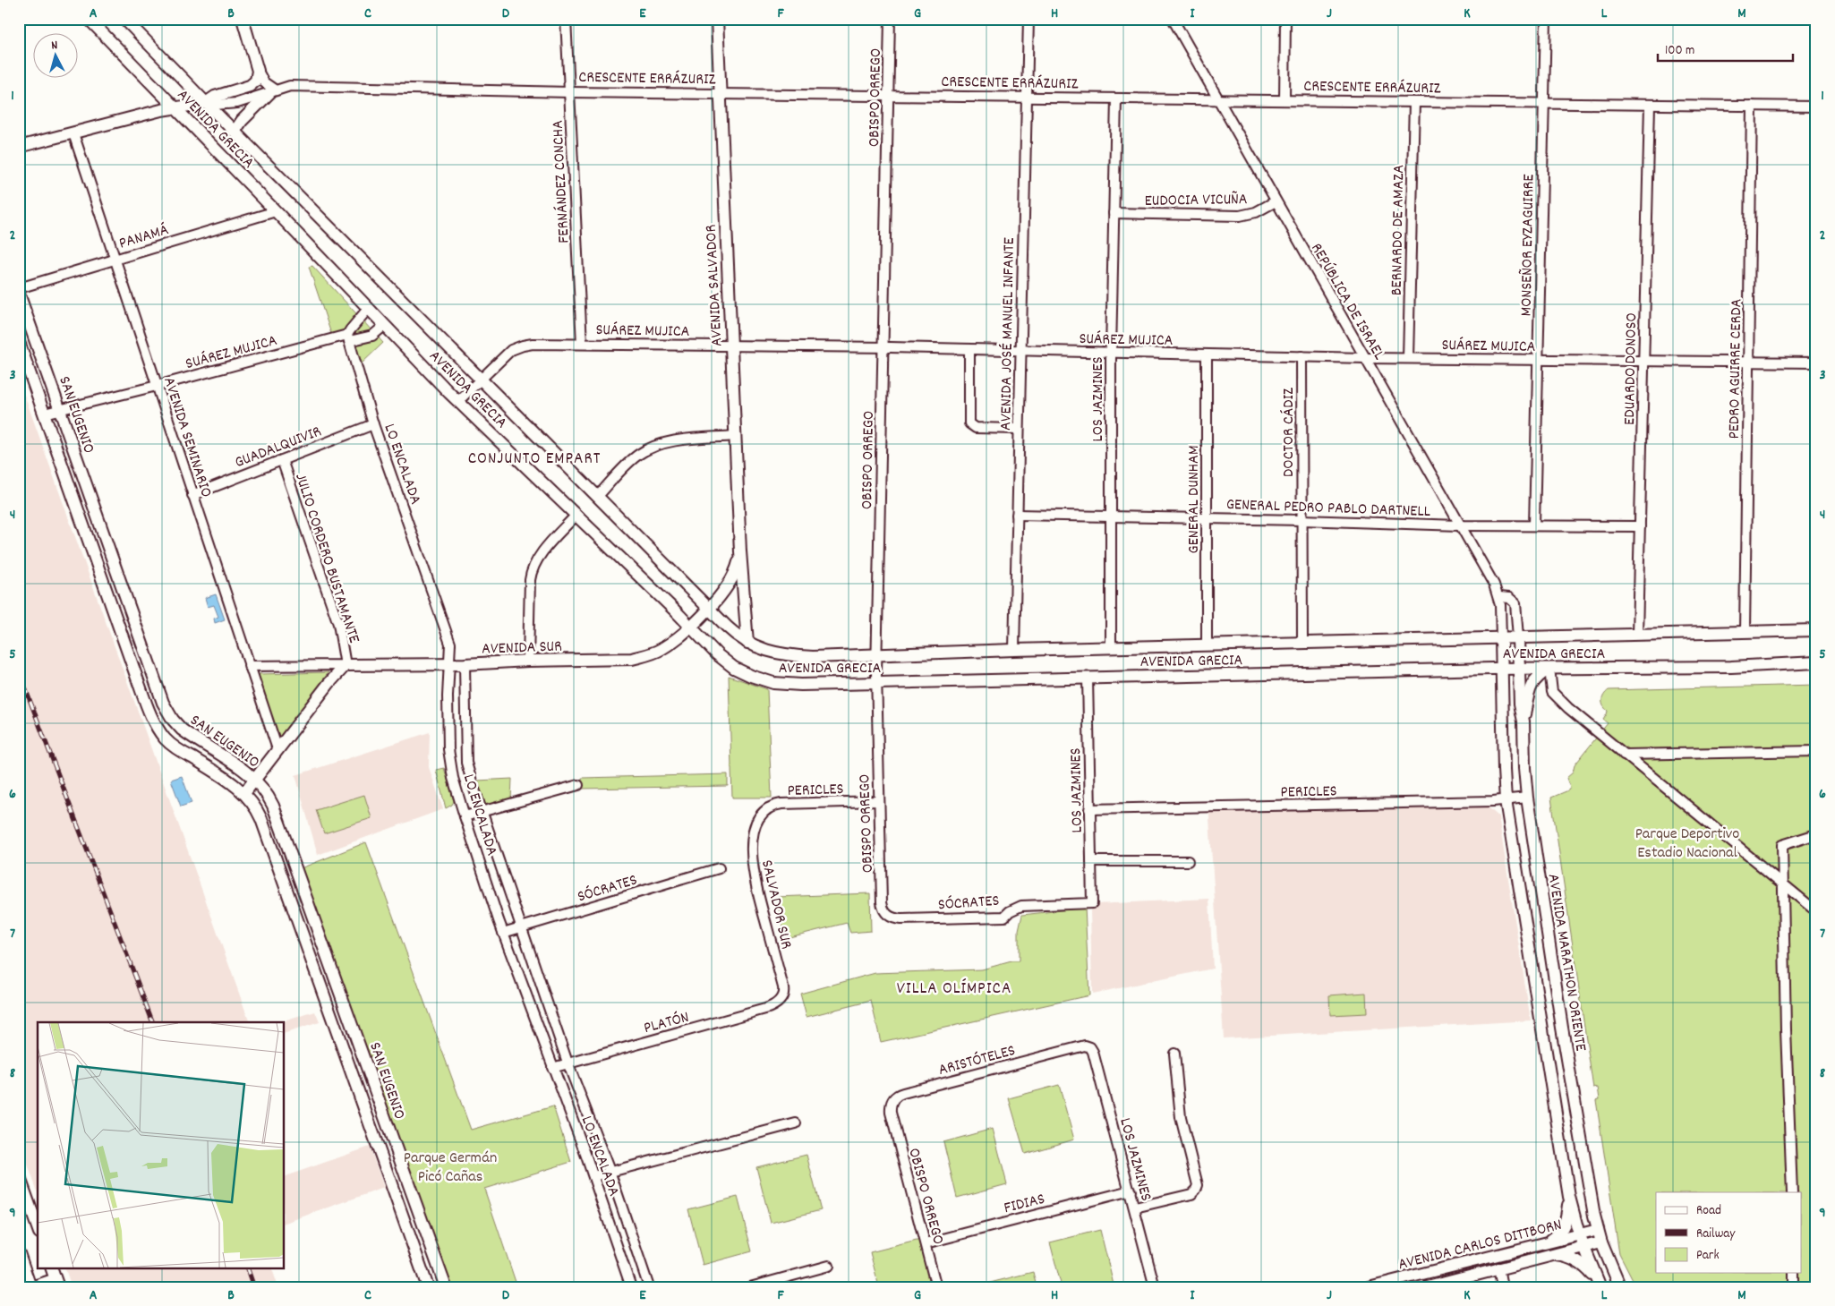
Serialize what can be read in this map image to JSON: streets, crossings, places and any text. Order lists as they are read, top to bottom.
{
  "streets": {
    "main road": [
      "CRESCENTE ERRÁZURIZ",
      "AVENIDA GRECIA",
      "AVENIDA SALVADOR",
      "SAN EUGENIO",
      "AVENIDA SUR",
      "AVENIDA MARATHON ORIENTE",
      "AVENIDA CARLOS DITTBORN"
    ],
    "street": [
      "OBISPO ORREGO",
      "FERNÁNDEZ CONCHA",
      "EUDOCIA VICUÑA",
      "BERNARDO DE AMAZA",
      "PANAMÁ",
      "MONSEÑOR EYZAGUIRRE",
      "REPÚBLICA DE ISRAEL",
      "SUÁREZ MUJICA",
      "AVENIDA JOSÉ MANUEL INFANTE",
      "EDUARDO DONOSO",
      "PEDRO AGUIRRE CERDA",
      "LOS JAZMINES",
      "DOCTOR CÁDIZ",
      "AVENIDA SEMINARIO",
      "GUADALQUIVIR",
      "LO ENCALADA",
      "GENERAL DUNHAM",
      "GENERAL PEDRO PABLO DARTNELL",
      "JULIO CORDERO BUSTAMANTE",
      "PERICLES",
      "SÓCRATES",
      "SALVADOR SUR",
      "PLATÓN",
      "ARISTÓTELES",
      "FIDIAS"
    ]
  },
  "crossings": [
    ["CRESCENTE ERRÁZURIZ", "OBISPO ORREGO"],
    ["CRESCENTE ERRÁZURIZ", "AVENIDA GRECIA"],
    ["CRESCENTE ERRÁZURIZ", "FERNÁNDEZ CONCHA"],
    ["CRESCENTE ERRÁZURIZ", "BERNARDO DE AMAZA"],
    ["CRESCENTE ERRÁZURIZ", "MONSEÑOR EYZAGUIRRE"],
    ["CRESCENTE ERRÁZURIZ", "AVENIDA SALVADOR"],
    ["CRESCENTE ERRÁZURIZ", "REPÚBLICA DE ISRAEL"],
    ["CRESCENTE ERRÁZURIZ", "AVENIDA JOSÉ MANUEL INFANTE"],
    ["CRESCENTE ERRÁZURIZ", "EDUARDO DONOSO"],
    ["CRESCENTE ERRÁZURIZ", "PEDRO AGUIRRE CERDA"],
    ["CRESCENTE ERRÁZURIZ", "LOS JAZMINES"],
    ["CRESCENTE ERRÁZURIZ", "AVENIDA SEMINARIO"],
    ["OBISPO ORREGO", "AVENIDA GRECIA"],
    ["OBISPO ORREGO", "SUÁREZ MUJICA"],
    ["OBISPO ORREGO", "PERICLES"],
    ["OBISPO ORREGO", "SÓCRATES"],
    ["OBISPO ORREGO", "ARISTÓTELES"],
    ["OBISPO ORREGO", "FIDIAS"],
    ["AVENIDA GRECIA", "PANAMÁ"],
    ["AVENIDA GRECIA", "AVENIDA SALVADOR"],
    ["AVENIDA GRECIA", "REPÚBLICA DE ISRAEL"],
    ["AVENIDA GRECIA", "SUÁREZ MUJICA"],
    ["AVENIDA GRECIA", "AVENIDA JOSÉ MANUEL INFANTE"],
    ["AVENIDA GRECIA", "EDUARDO DONOSO"],
    ["AVENIDA GRECIA", "PEDRO AGUIRRE CERDA"],
    ["AVENIDA GRECIA", "LOS JAZMINES"],
    ["AVENIDA GRECIA", "DOCTOR CÁDIZ"],
    ["AVENIDA GRECIA", "GENERAL DUNHAM"],
    ["AVENIDA GRECIA", "AVENIDA SUR"],
    ["AVENIDA GRECIA", "AVENIDA MARATHON ORIENTE"],
    ["FERNÁNDEZ CONCHA", "SUÁREZ MUJICA"],
    ["EUDOCIA VICUÑA", "REPÚBLICA DE ISRAEL"],
    ["EUDOCIA VICUÑA", "LOS JAZMINES"],
    ["BERNARDO DE AMAZA", "SUÁREZ MUJICA"],
    ["PANAMÁ", "AVENIDA SEMINARIO"],
    ["MONSEÑOR EYZAGUIRRE", "SUÁREZ MUJICA"],
    ["MONSEÑOR EYZAGUIRRE", "GENERAL PEDRO PABLO DARTNELL"],
    ["AVENIDA SALVADOR", "SUÁREZ MUJICA"],
    ["AVENIDA SALVADOR", "AVENIDA SUR"],
    ["REPÚBLICA DE ISRAEL", "SUÁREZ MUJICA"],
    ["REPÚBLICA DE ISRAEL", "GENERAL PEDRO PABLO DARTNELL"],
    ["SUÁREZ MUJICA", "AVENIDA JOSÉ MANUEL INFANTE"],
    ["SUÁREZ MUJICA", "EDUARDO DONOSO"],
    ["SUÁREZ MUJICA", "PEDRO AGUIRRE CERDA"],
    ["SUÁREZ MUJICA", "LOS JAZMINES"],
    ["SUÁREZ MUJICA", "SAN EUGENIO"],
    ["SUÁREZ MUJICA", "DOCTOR CÁDIZ"],
    ["SUÁREZ MUJICA", "AVENIDA SEMINARIO"],
    ["SUÁREZ MUJICA", "LO ENCALADA"],
    ["SUÁREZ MUJICA", "GENERAL DUNHAM"],
    ["AVENIDA JOSÉ MANUEL INFANTE", "GENERAL PEDRO PABLO DARTNELL"],
    ["EDUARDO DONOSO", "GENERAL PEDRO PABLO DARTNELL"],
    ["LOS JAZMINES", "GENERAL PEDRO PABLO DARTNELL"],
    ["LOS JAZMINES", "PERICLES"],
    ["LOS JAZMINES", "SÓCRATES"],
    ["LOS JAZMINES", "ARISTÓTELES"],
    ["LOS JAZMINES", "FIDIAS"],
    ["DOCTOR CÁDIZ", "GENERAL PEDRO PABLO DARTNELL"],
    ["AVENIDA SEMINARIO", "GUADALQUIVIR"],
    ["AVENIDA SEMINARIO", "AVENIDA SUR"],
    ["GUADALQUIVIR", "LO ENCALADA"],
    ["GUADALQUIVIR", "JULIO CORDERO BUSTAMANTE"],
    ["LO ENCALADA", "AVENIDA SUR"],
    ["LO ENCALADA", "SÓCRATES"],
    ["LO ENCALADA", "PLATÓN"],
    ["GENERAL DUNHAM", "GENERAL PEDRO PABLO DARTNELL"],
    ["JULIO CORDERO BUSTAMANTE", "AVENIDA SUR"],
    ["PERICLES", "SALVADOR SUR"],
    ["PERICLES", "AVENIDA MARATHON ORIENTE"],
    ["SALVADOR SUR", "PLATÓN"],
    ["AVENIDA MARATHON ORIENTE", "AVENIDA CARLOS DITTBORN"]
  ],
  "districts": ["CONJUNTO EMPART", "VILLA OLÍMPICA"],
  "parks": ["Parque Deportivo Estadio Nacional", "Parque Germán Picó Cañas"],
  "legend": ["Road", "Railway", "Park"],
  "scale_bar": "100 m",
  "north": "top",
  "grid": {
    "columns": [
      "A",
      "B",
      "C",
      "D",
      "E",
      "F",
      "G",
      "H",
      "I",
      "J",
      "K",
      "L",
      "M"
    ],
    "rows": [
      "1",
      "2",
      "3",
      "4",
      "5",
      "6",
      "7",
      "8",
      "9"
    ]
  }
}
